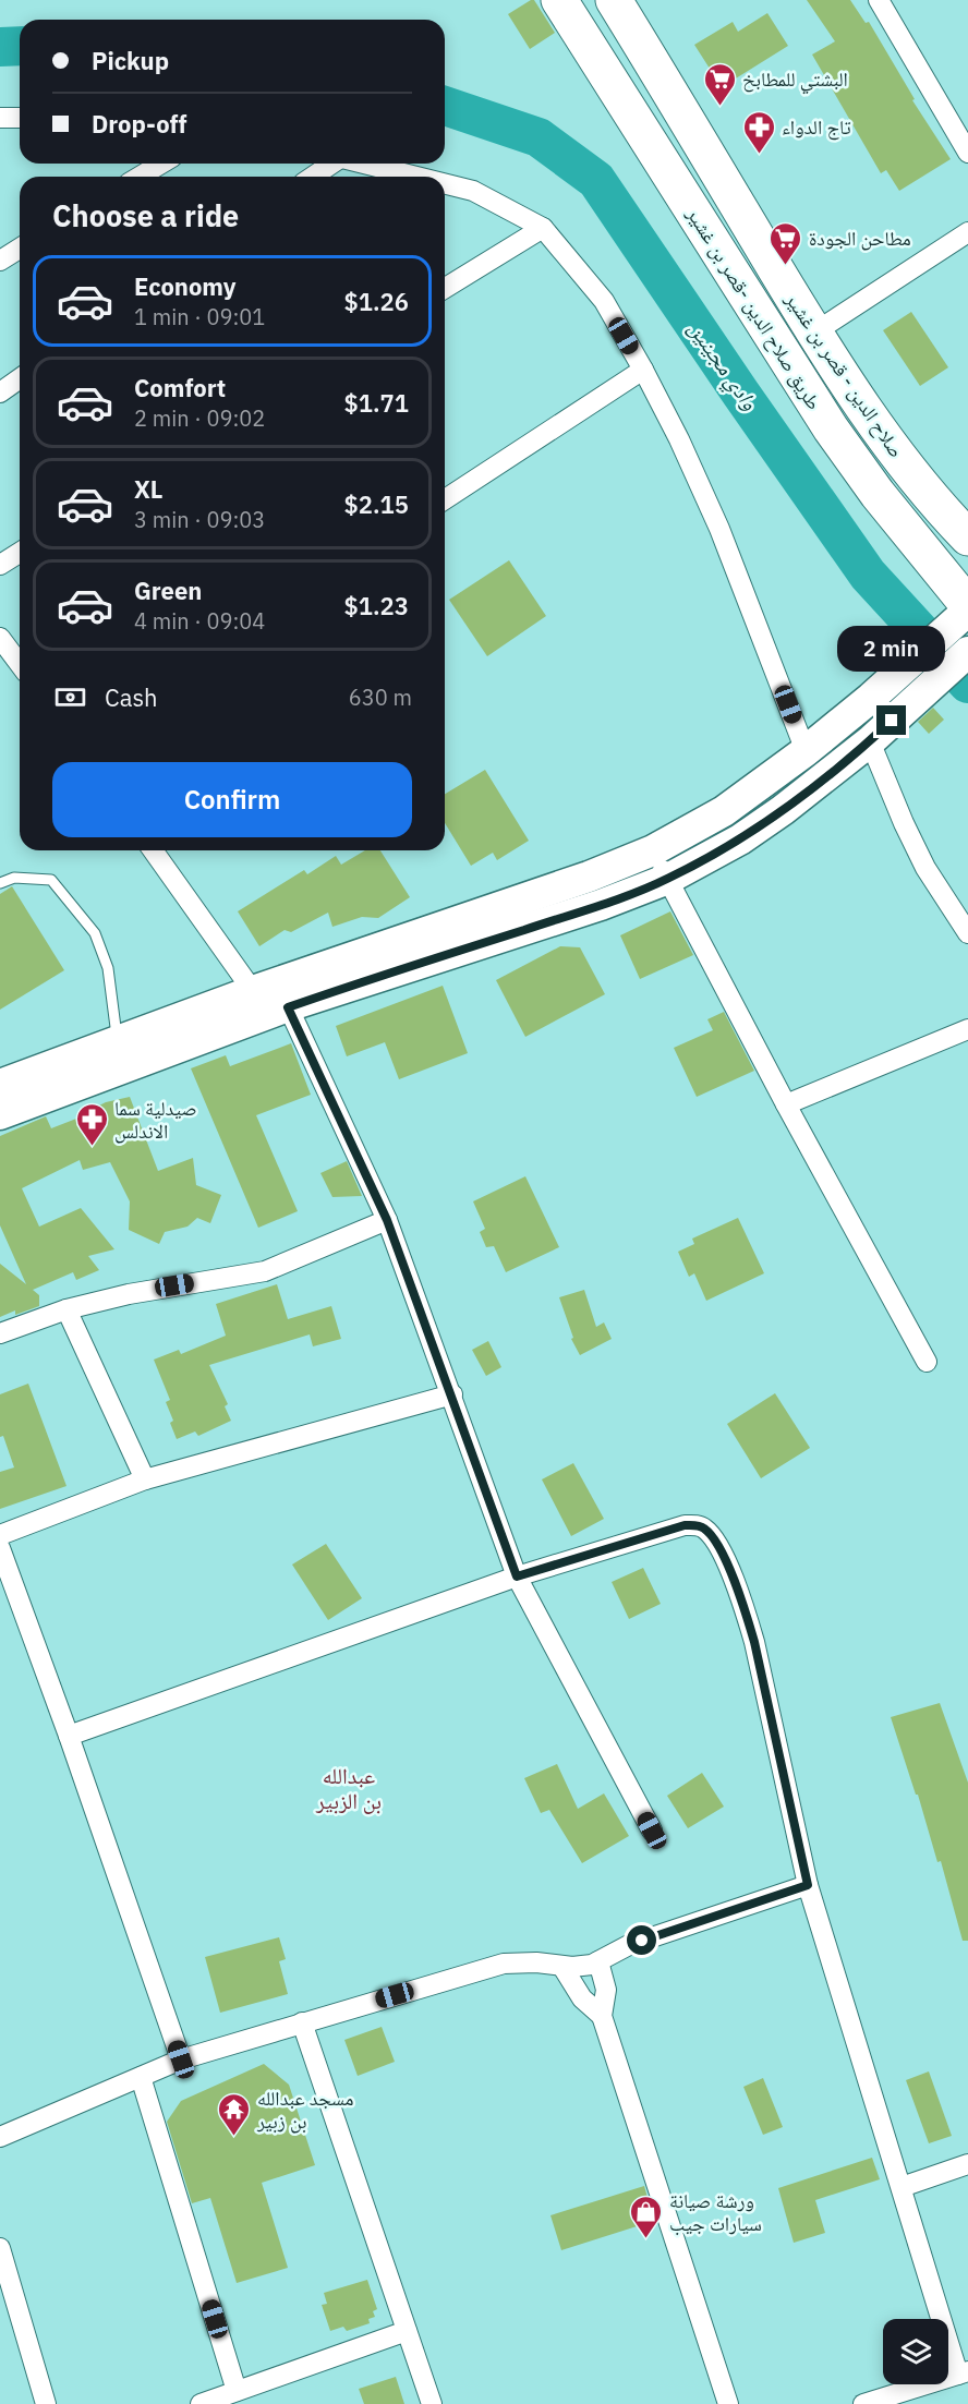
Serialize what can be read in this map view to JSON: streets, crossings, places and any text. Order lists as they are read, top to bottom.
{
  "streets": {
    "highway": ["طريق صلاح الدين -قصر بن غشير", "صلاح الدين - قصر بن غشير"]
  },
  "districts": ["عبدالله بن الزبير"],
  "water": ["وادي مجينين"],
  "places": {
    "supermarket": ["البشتي للمطابخ", "مطاحن الجودة"],
    "pharmacy": ["تاج الدواء", "صيدلية سما الاندلس"],
    "temple": ["مسجد عبدالله بن زبير"],
    "shop": ["ورشة صيانة سيارات جيب"]
  },
  "page": {
    "banner": ["Pickup", "Drop-off"],
    "heading": "Choose a ride",
    "list": [
      {
        "name": "Economy",
        "note": "1 min · 09:01",
        "value": "$1.26"
      },
      {
        "name": "Comfort",
        "note": "2 min · 09:02",
        "value": "$1.71"
      },
      {
        "name": "XL",
        "note": "3 min · 09:03",
        "value": "$2.15"
      },
      {
        "name": "Green",
        "note": "4 min · 09:04",
        "value": "$1.23"
      }
    ],
    "bubble": "2 min",
    "pay": ["Cash", "630 m"],
    "buttons": "Confirm"
  }
}
